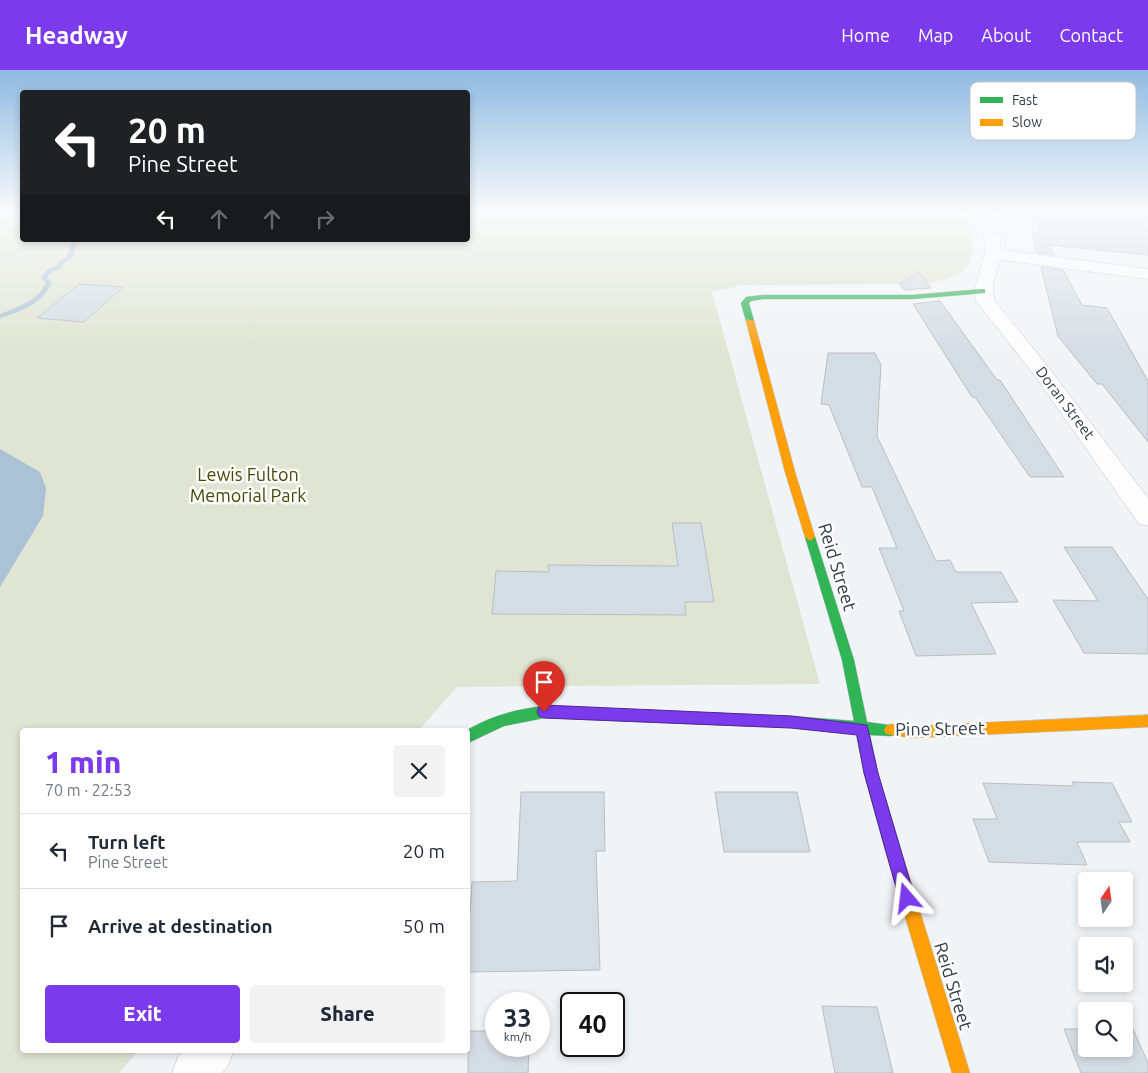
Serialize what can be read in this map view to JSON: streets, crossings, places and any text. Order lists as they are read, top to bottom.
{
  "streets": {
    "street": ["Doran Street", "Reid Street", "Pine Street"]
  },
  "crossings": [
    ["Doran Street", "Reid Street"],
    ["Reid Street", "Pine Street"]
  ],
  "parks": ["Lewis Fulton Memorial Park"],
  "legend": ["Fast", "Slow"],
  "north": "top",
  "page": {
    "header": "Headway",
    "nav": [
      "Home",
      "Map",
      "About",
      "Contact"
    ],
    "turn": ["20 m", "Pine Street"],
    "heading": ["1 min", "70 m · 22:53"],
    "list": [
      {
        "name": "Turn left",
        "note": "Pine Street",
        "value": "20 m"
      },
      {
        "name": "Arrive at destination",
        "value": "50 m"
      }
    ],
    "buttons": ["Exit", "Share"],
    "speed": "33 km/h",
    "limit": "40"
  }
}
